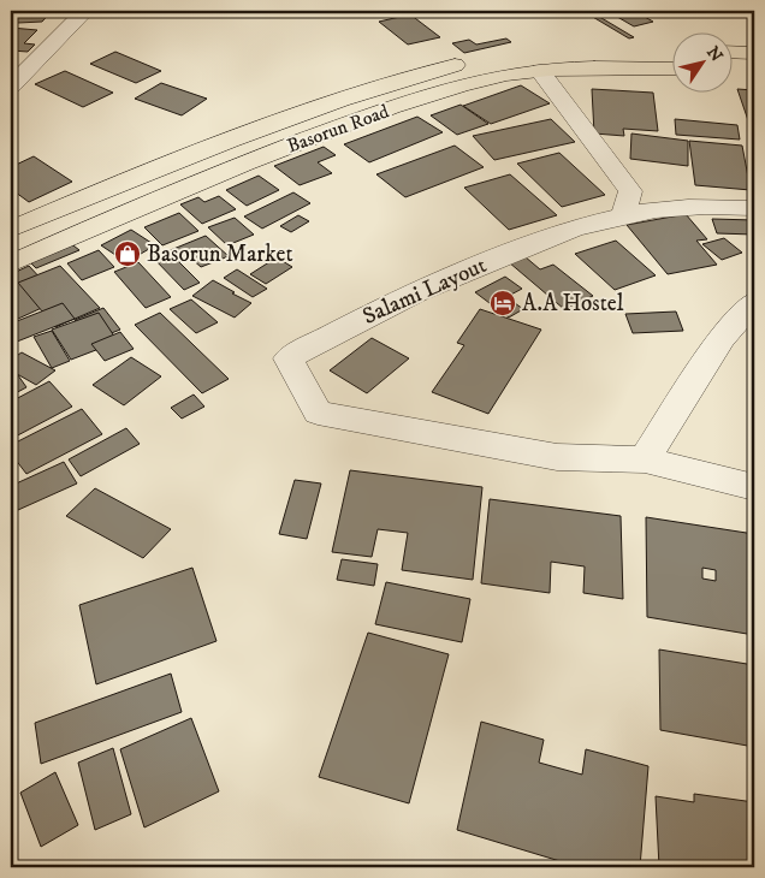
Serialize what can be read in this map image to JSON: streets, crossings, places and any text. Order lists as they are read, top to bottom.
{
  "streets": {
    "main road": ["Basorun Road"],
    "street": ["Salami Layout"]
  },
  "places": {
    "shop": ["Basorun Market"],
    "hotel": ["A.A Hostel"]
  },
  "north": "top right"
}
